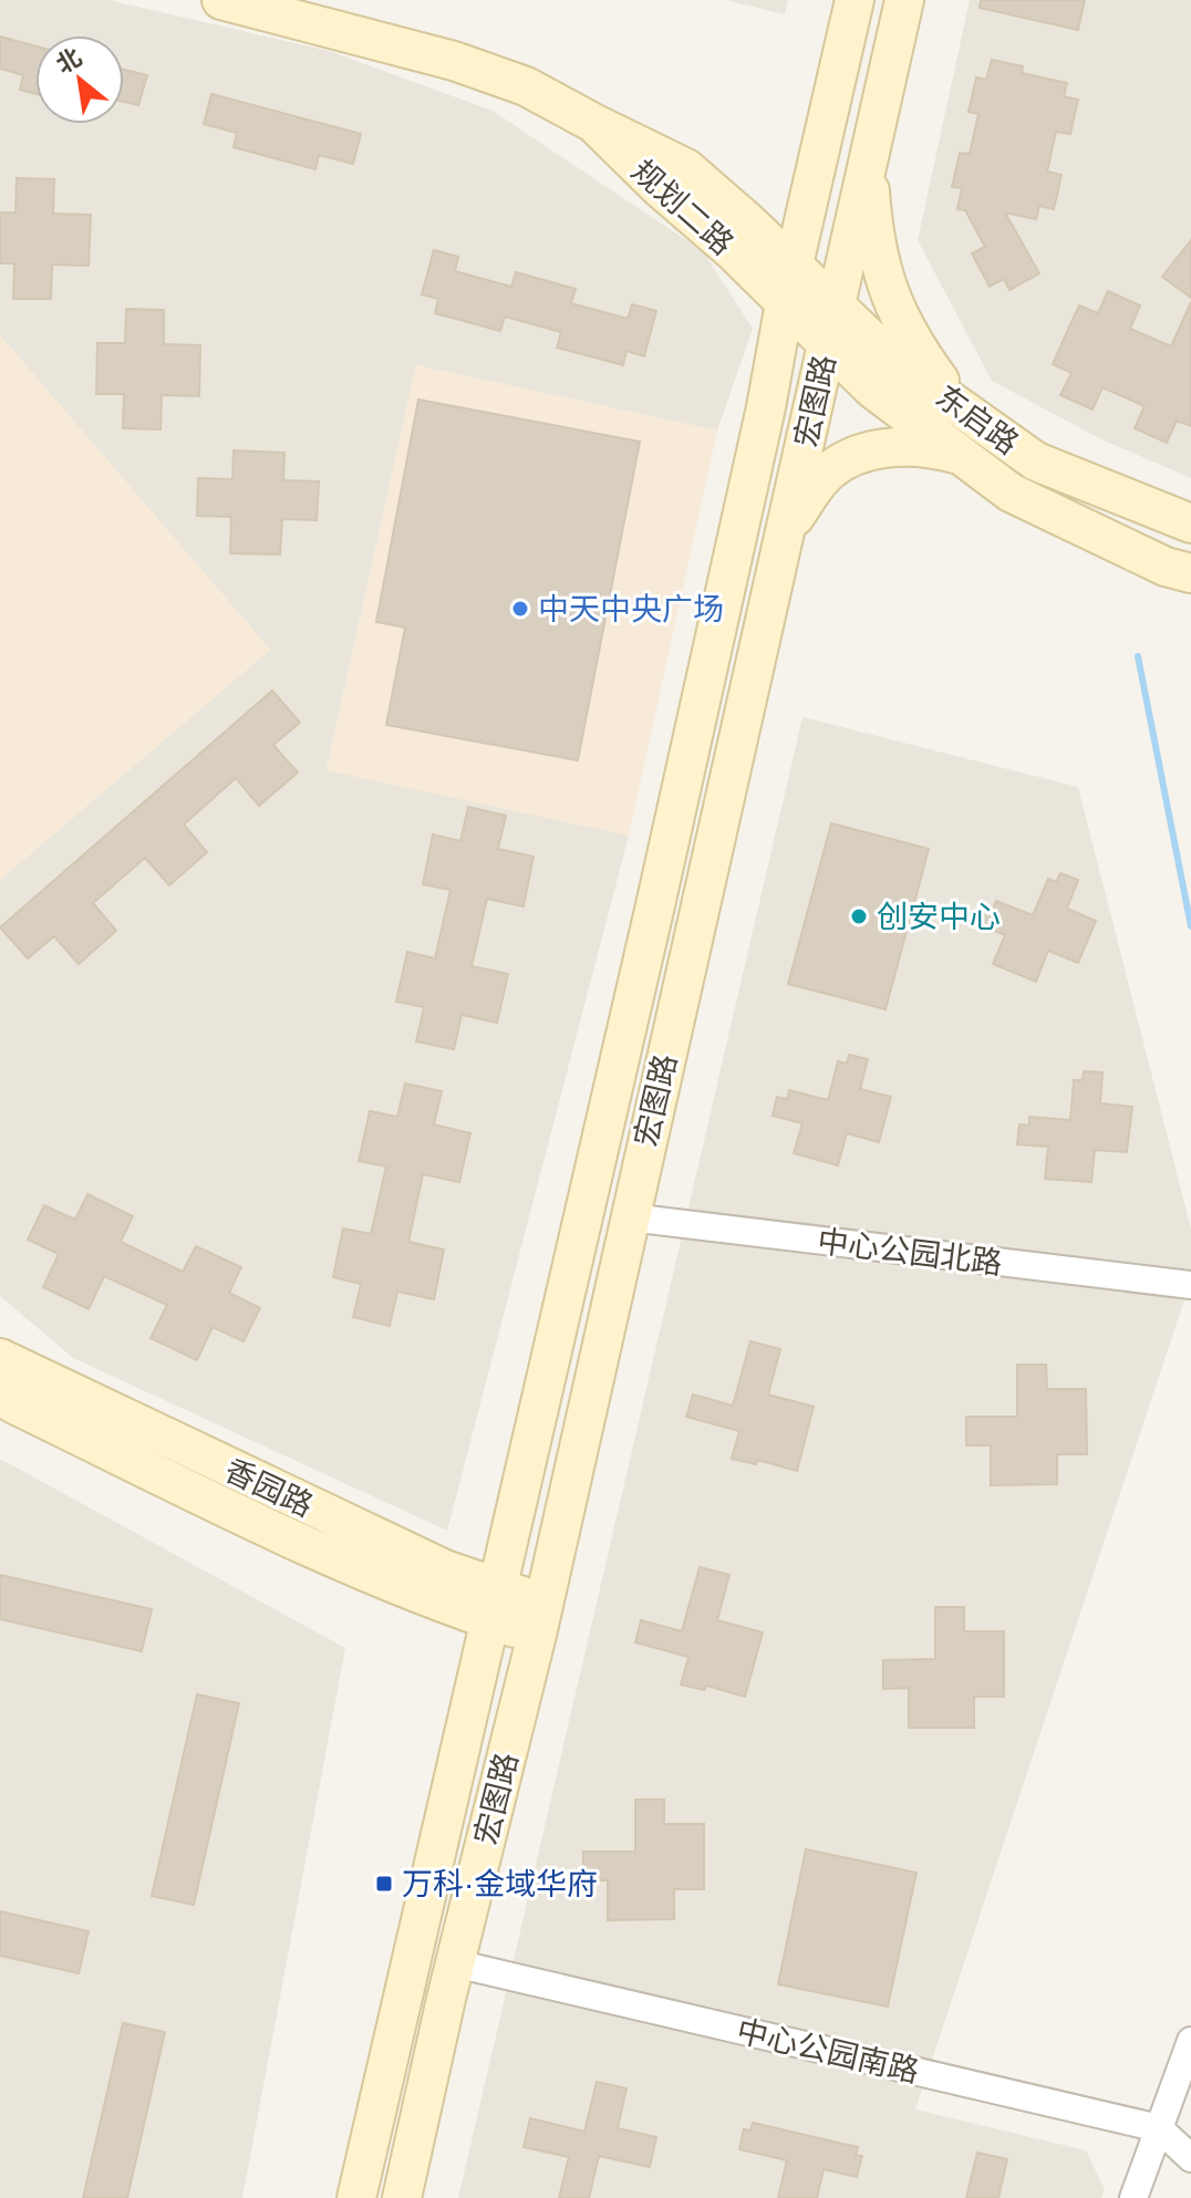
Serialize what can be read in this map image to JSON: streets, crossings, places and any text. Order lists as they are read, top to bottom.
{
  "streets": {
    "main road": [
      "规划二路",
      "宏图路",
      "东启路",
      "香园路"
    ],
    "street": ["中心公园北路", "中心公园南路"]
  },
  "crossings": [
    ["规划二路", "宏图路"],
    ["规划二路", "东启路"],
    ["宏图路", "东启路"],
    ["宏图路", "中心公园北路"],
    ["宏图路", "香园路"],
    ["宏图路", "中心公园南路"]
  ],
  "places": {
    "other": ["中天中央广场", "创安中心"],
    "transit": ["万科·金域华府"]
  },
  "north": "top left"
}
